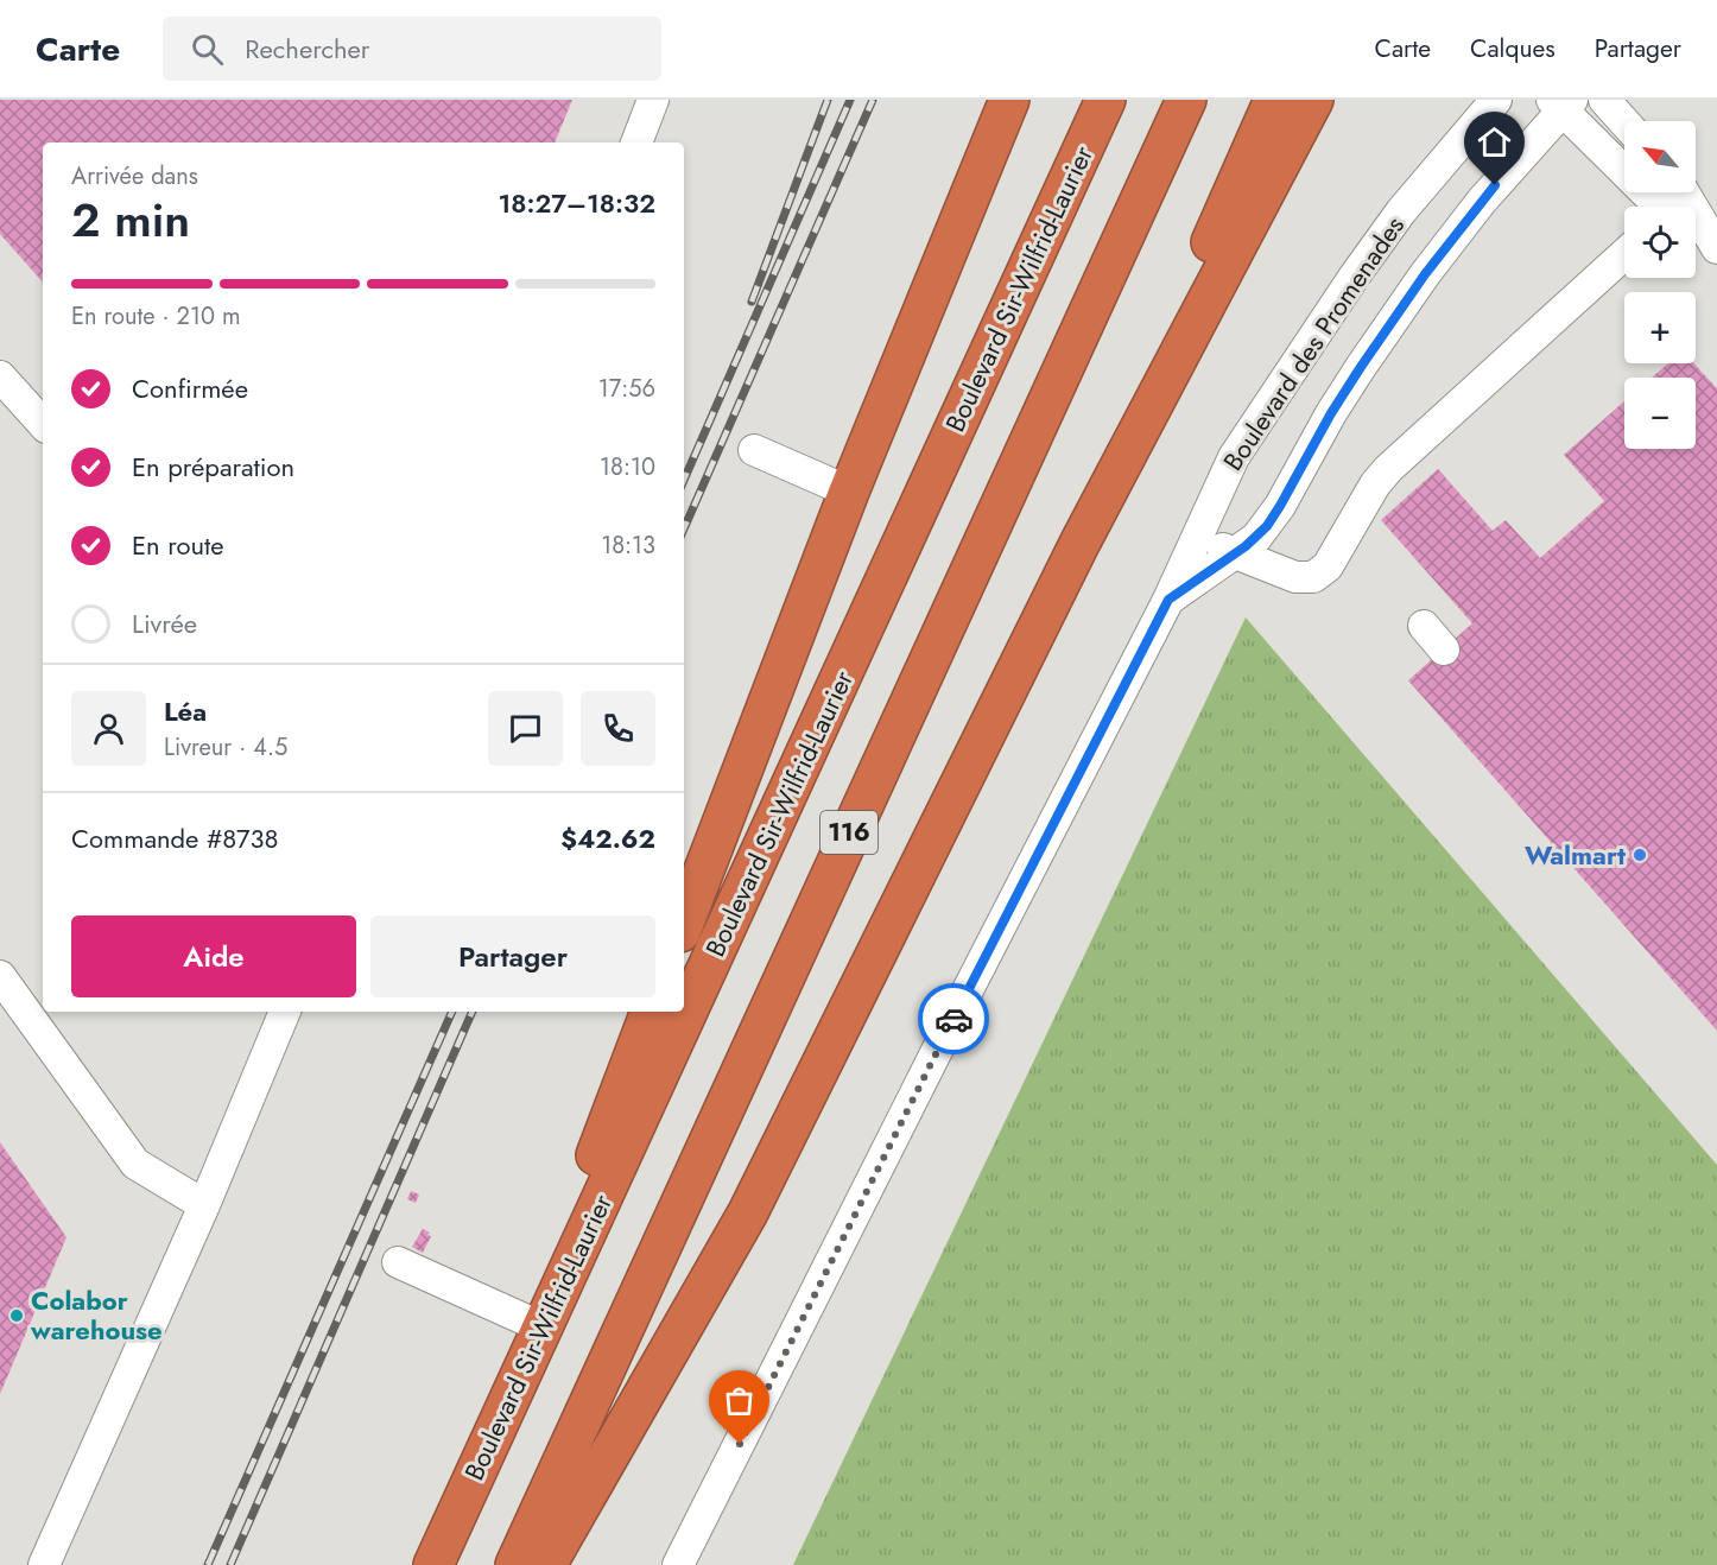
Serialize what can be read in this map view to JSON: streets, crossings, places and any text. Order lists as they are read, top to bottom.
{
  "streets": {
    "highway": ["Boulevard Sir-Wilfrid-Laurier", "116"],
    "street": ["Boulevard des Promenades"]
  },
  "places": ["Walmart", "Colabor warehouse"],
  "north": "top left",
  "page": {
    "header": "Carte",
    "search": "Rechercher",
    "nav": ["Carte", "Calques", "Partager"],
    "map_buttons": ["+", "−"],
    "heading": ["2 min", "Arrivée dans", "18:27–18:32"],
    "panel": [
      "Léa",
      "Livreur · 4.5",
      "Commande #8738",
      "$42.62"
    ],
    "bar": "En route · 210 m",
    "list": [
      ["Confirmée", "17:56"],
      ["En préparation", "18:10"],
      ["En route", "18:13"],
      "Livrée"
    ],
    "buttons": ["Aide", "Partager"]
  }
}
